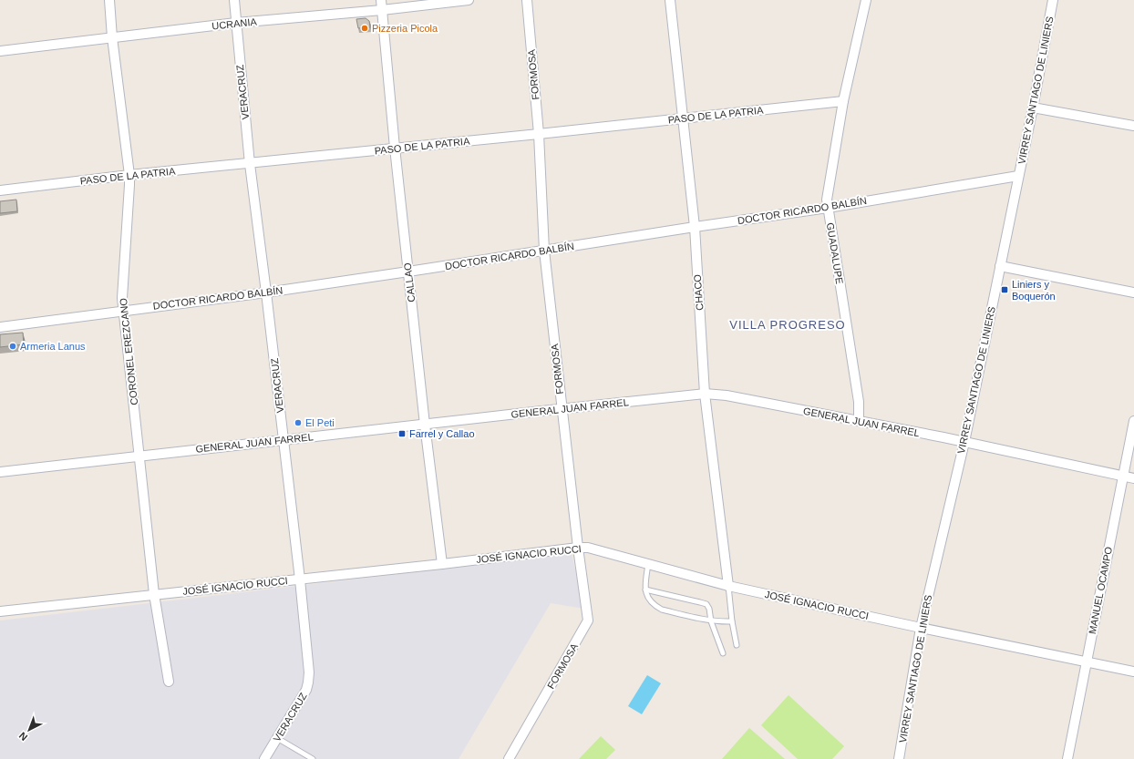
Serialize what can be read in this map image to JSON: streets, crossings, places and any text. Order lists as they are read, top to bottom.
{
  "streets": {
    "street": [
      "UCRANIA",
      "FORMOSA",
      "VIRREY SANTIAGO DE LINIERS",
      "VERACRUZ",
      "PASO DE LA PATRIA",
      "DOCTOR RICARDO BALBÍN",
      "GUADALUPE",
      "CALLAO",
      "CHACO",
      "CORONEL EREZCANO",
      "GENERAL JUAN FARREL",
      "JOSÉ IGNACIO RUCCI",
      "MANUEL OCAMPO"
    ]
  },
  "crossings": [
    ["UCRANIA", "VERACRUZ"],
    ["UCRANIA", "CALLAO"],
    ["UCRANIA", "CORONEL EREZCANO"],
    ["FORMOSA", "PASO DE LA PATRIA"],
    ["FORMOSA", "DOCTOR RICARDO BALBÍN"],
    ["FORMOSA", "GENERAL JUAN FARREL"],
    ["FORMOSA", "JOSÉ IGNACIO RUCCI"],
    ["VIRREY SANTIAGO DE LINIERS", "DOCTOR RICARDO BALBÍN"],
    ["VIRREY SANTIAGO DE LINIERS", "GENERAL JUAN FARREL"],
    ["VIRREY SANTIAGO DE LINIERS", "JOSÉ IGNACIO RUCCI"],
    ["VERACRUZ", "PASO DE LA PATRIA"],
    ["VERACRUZ", "DOCTOR RICARDO BALBÍN"],
    ["VERACRUZ", "GENERAL JUAN FARREL"],
    ["VERACRUZ", "JOSÉ IGNACIO RUCCI"],
    ["PASO DE LA PATRIA", "GUADALUPE"],
    ["PASO DE LA PATRIA", "CALLAO"],
    ["PASO DE LA PATRIA", "CHACO"],
    ["PASO DE LA PATRIA", "CORONEL EREZCANO"],
    ["DOCTOR RICARDO BALBÍN", "GUADALUPE"],
    ["DOCTOR RICARDO BALBÍN", "CALLAO"],
    ["DOCTOR RICARDO BALBÍN", "CHACO"],
    ["DOCTOR RICARDO BALBÍN", "CORONEL EREZCANO"],
    ["GUADALUPE", "GENERAL JUAN FARREL"],
    ["CALLAO", "GENERAL JUAN FARREL"],
    ["CALLAO", "JOSÉ IGNACIO RUCCI"],
    ["CHACO", "GENERAL JUAN FARREL"],
    ["CHACO", "JOSÉ IGNACIO RUCCI"],
    ["CORONEL EREZCANO", "GENERAL JUAN FARREL"],
    ["CORONEL EREZCANO", "JOSÉ IGNACIO RUCCI"],
    ["GENERAL JUAN FARREL", "MANUEL OCAMPO"],
    ["JOSÉ IGNACIO RUCCI", "MANUEL OCAMPO"]
  ],
  "districts": ["VILLA PROGRESO"],
  "places": {
    "other": ["Pizzeria Picola", "Armeria Lanus", "El Peti"],
    "transit": ["Liniers y Boquerón", "Farrel y Callao"]
  },
  "north": "bottom left"
}
